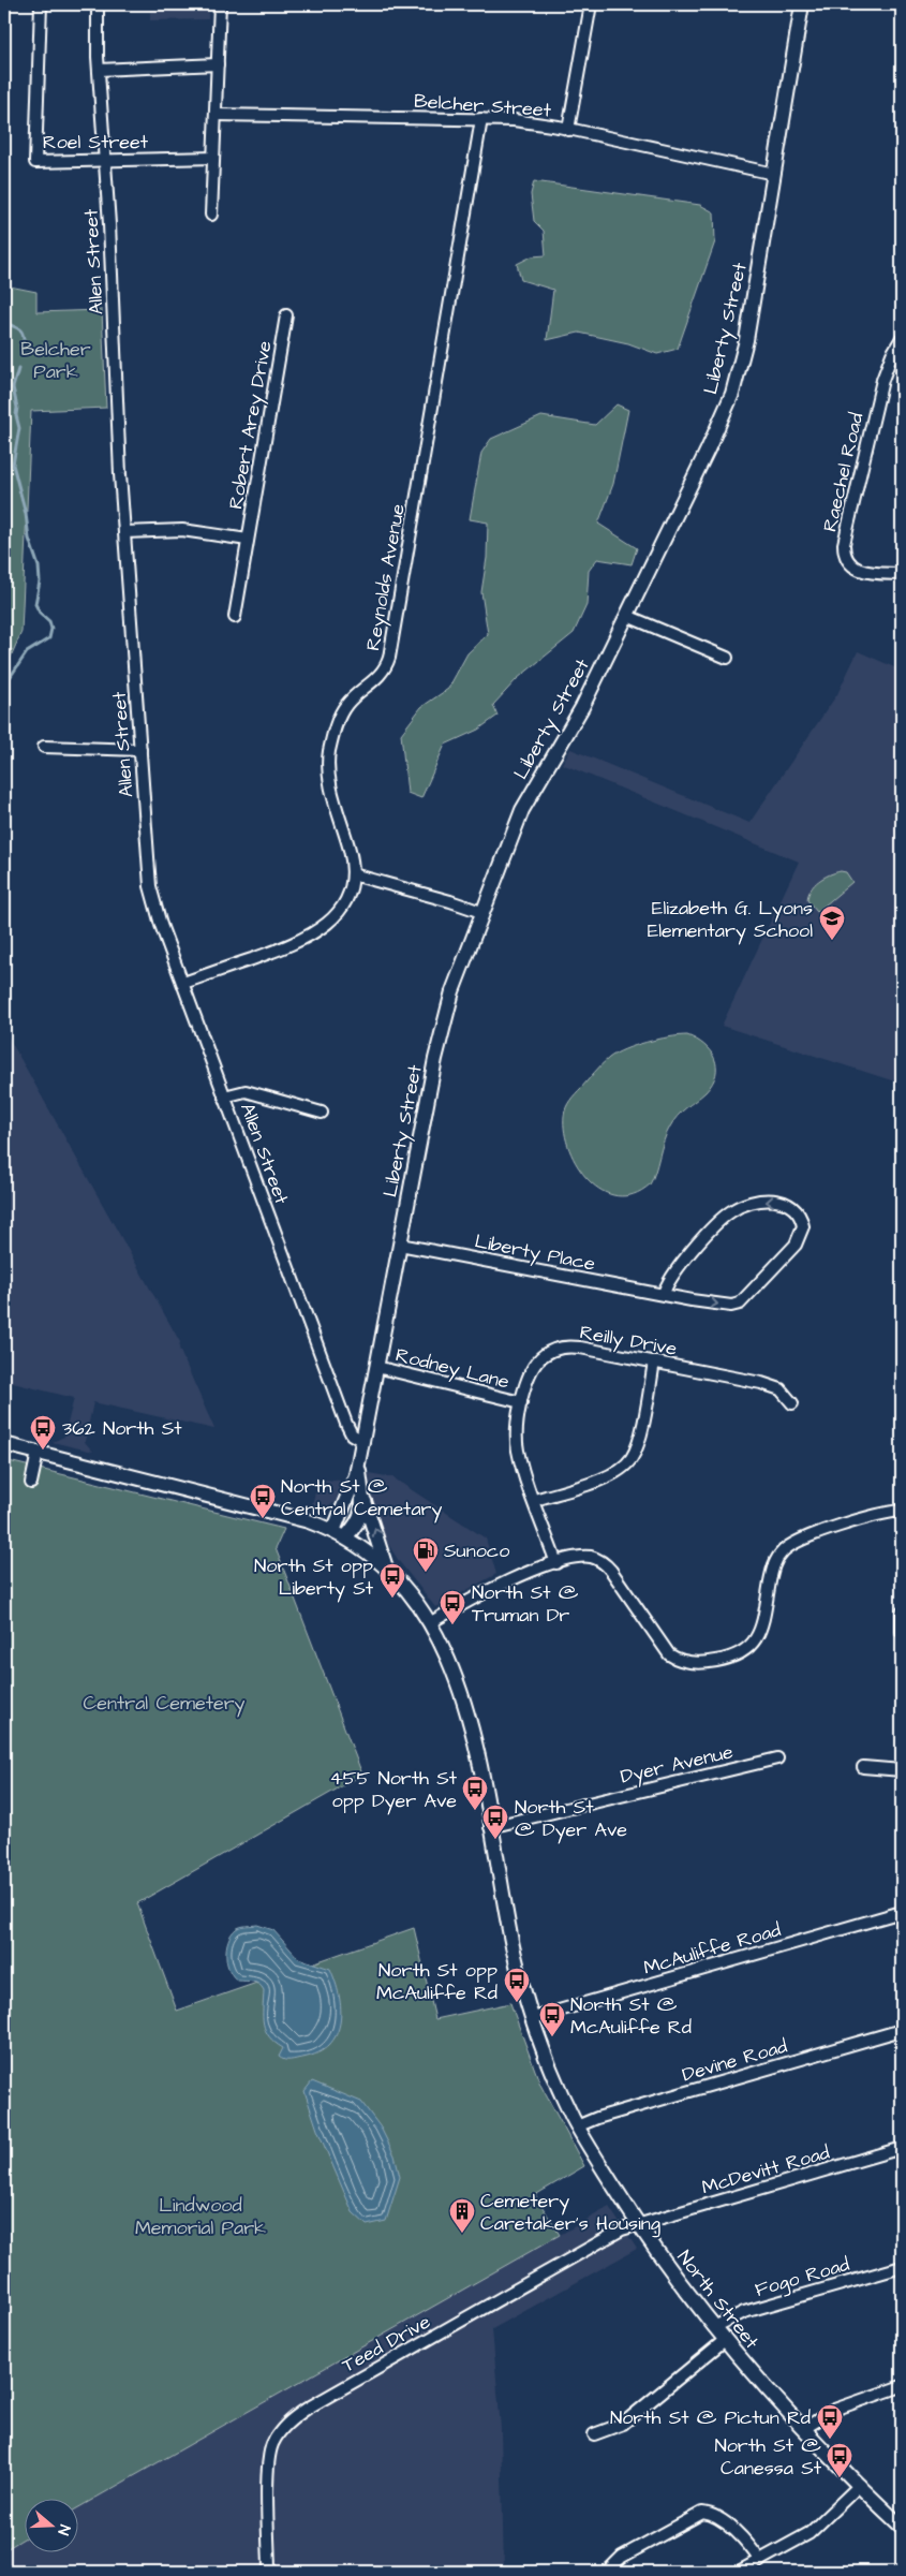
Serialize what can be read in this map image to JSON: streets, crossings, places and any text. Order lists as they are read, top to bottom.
{
  "streets": {
    "main road": ["Liberty Street", "North Street"],
    "street": [
      "Belcher Street",
      "Roel Street",
      "Allen Street",
      "Robert Arey Drive",
      "Raechel Road",
      "Reynolds Avenue",
      "Liberty Place",
      "Reilly Drive",
      "Rodney Lane",
      "Dyer Avenue",
      "McAuliffe Road",
      "Devine Road",
      "McDevitt Road",
      "Fogo Road",
      "Teed Drive"
    ]
  },
  "crossings": [
    ["Belcher Street", "Liberty Street"],
    ["Belcher Street", "Reynolds Avenue"],
    ["Roel Street", "Allen Street"],
    ["Allen Street", "Liberty Street"],
    ["Allen Street", "Reynolds Avenue"],
    ["Liberty Street", "Liberty Place"],
    ["Liberty Street", "Rodney Lane"],
    ["Liberty Street", "North Street"],
    ["Reilly Drive", "Rodney Lane"],
    ["Dyer Avenue", "North Street"],
    ["McAuliffe Road", "North Street"],
    ["Devine Road", "North Street"],
    ["McDevitt Road", "North Street"],
    ["McDevitt Road", "Teed Drive"],
    ["Fogo Road", "North Street"],
    ["North Street", "Teed Drive"]
  ],
  "parks": ["Belcher Park", "Central Cemetery", "Lindwood Memorial Park"],
  "places": {
    "school or university": ["Elizabeth G. Lyons Elementary School"],
    "bus stop": [
      "362 North St",
      "North St @ Central Cemetary",
      "North St opp Liberty St",
      "North St @ Truman Dr",
      "455 North St opp Dyer Ave",
      "North St @ Dyer Ave",
      "North St opp McAuliffe Rd",
      "North St @ McAuliffe Rd",
      "North St @ Pictun Rd",
      "North St @ Canessa St"
    ],
    "fuel station": ["Sunoco"],
    "building": ["Cemetery Caretaker's Housing"]
  },
  "north": "right"
}
